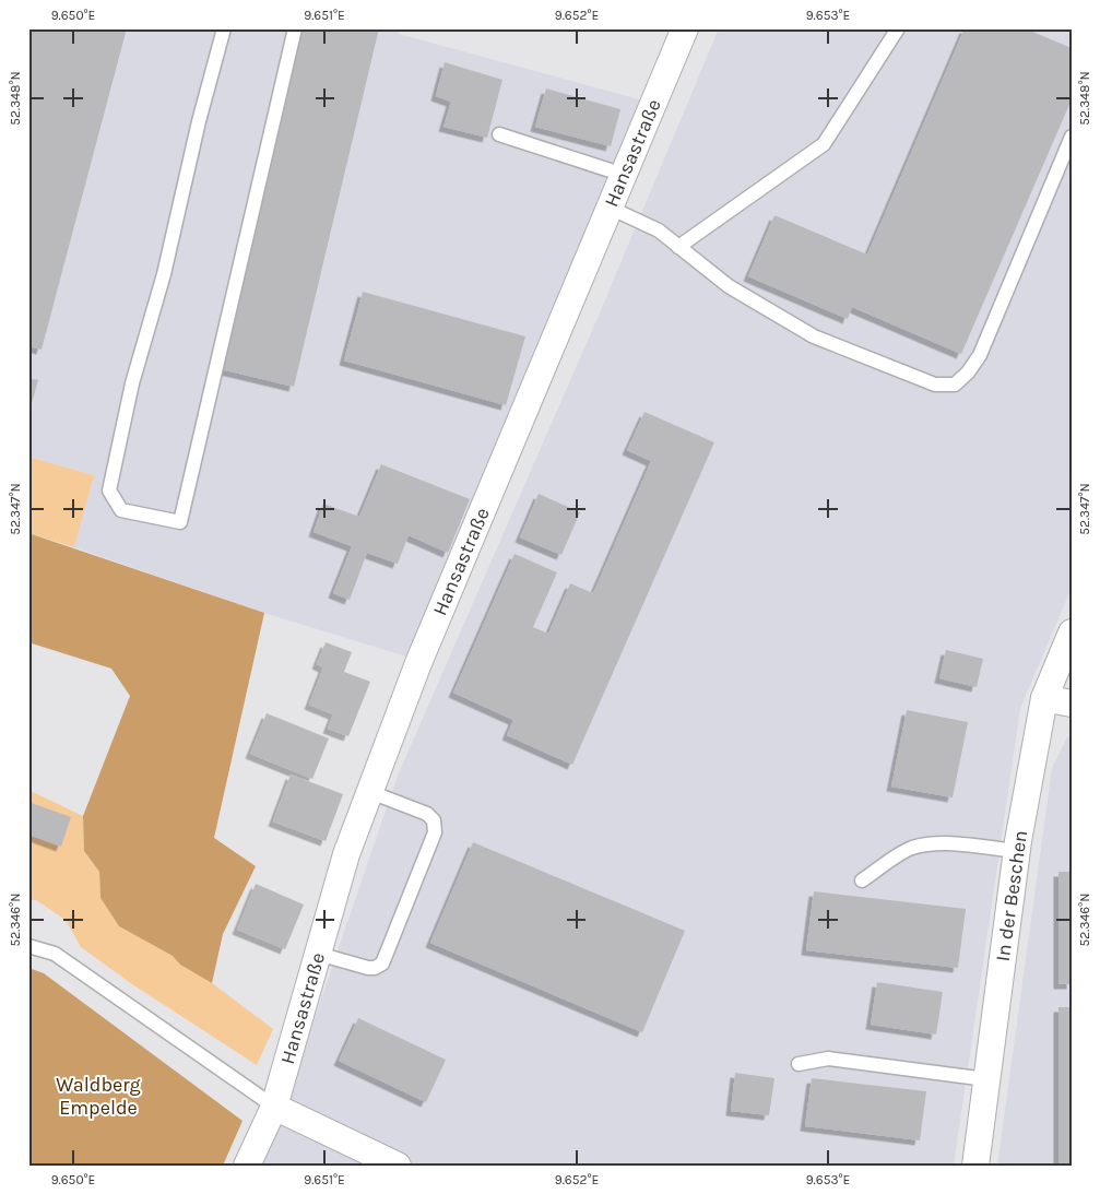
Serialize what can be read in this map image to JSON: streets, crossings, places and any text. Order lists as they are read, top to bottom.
{
  "streets": {
    "street": ["Hansastraße", "In der Beschen"]
  },
  "parks": ["Waldberg Empelde"],
  "coordinates": [
    "9.650°E",
    "9.651°E",
    "9.652°E",
    "9.653°E",
    "52.348°N",
    "52.347°N",
    "52.346°N"
  ]
}
